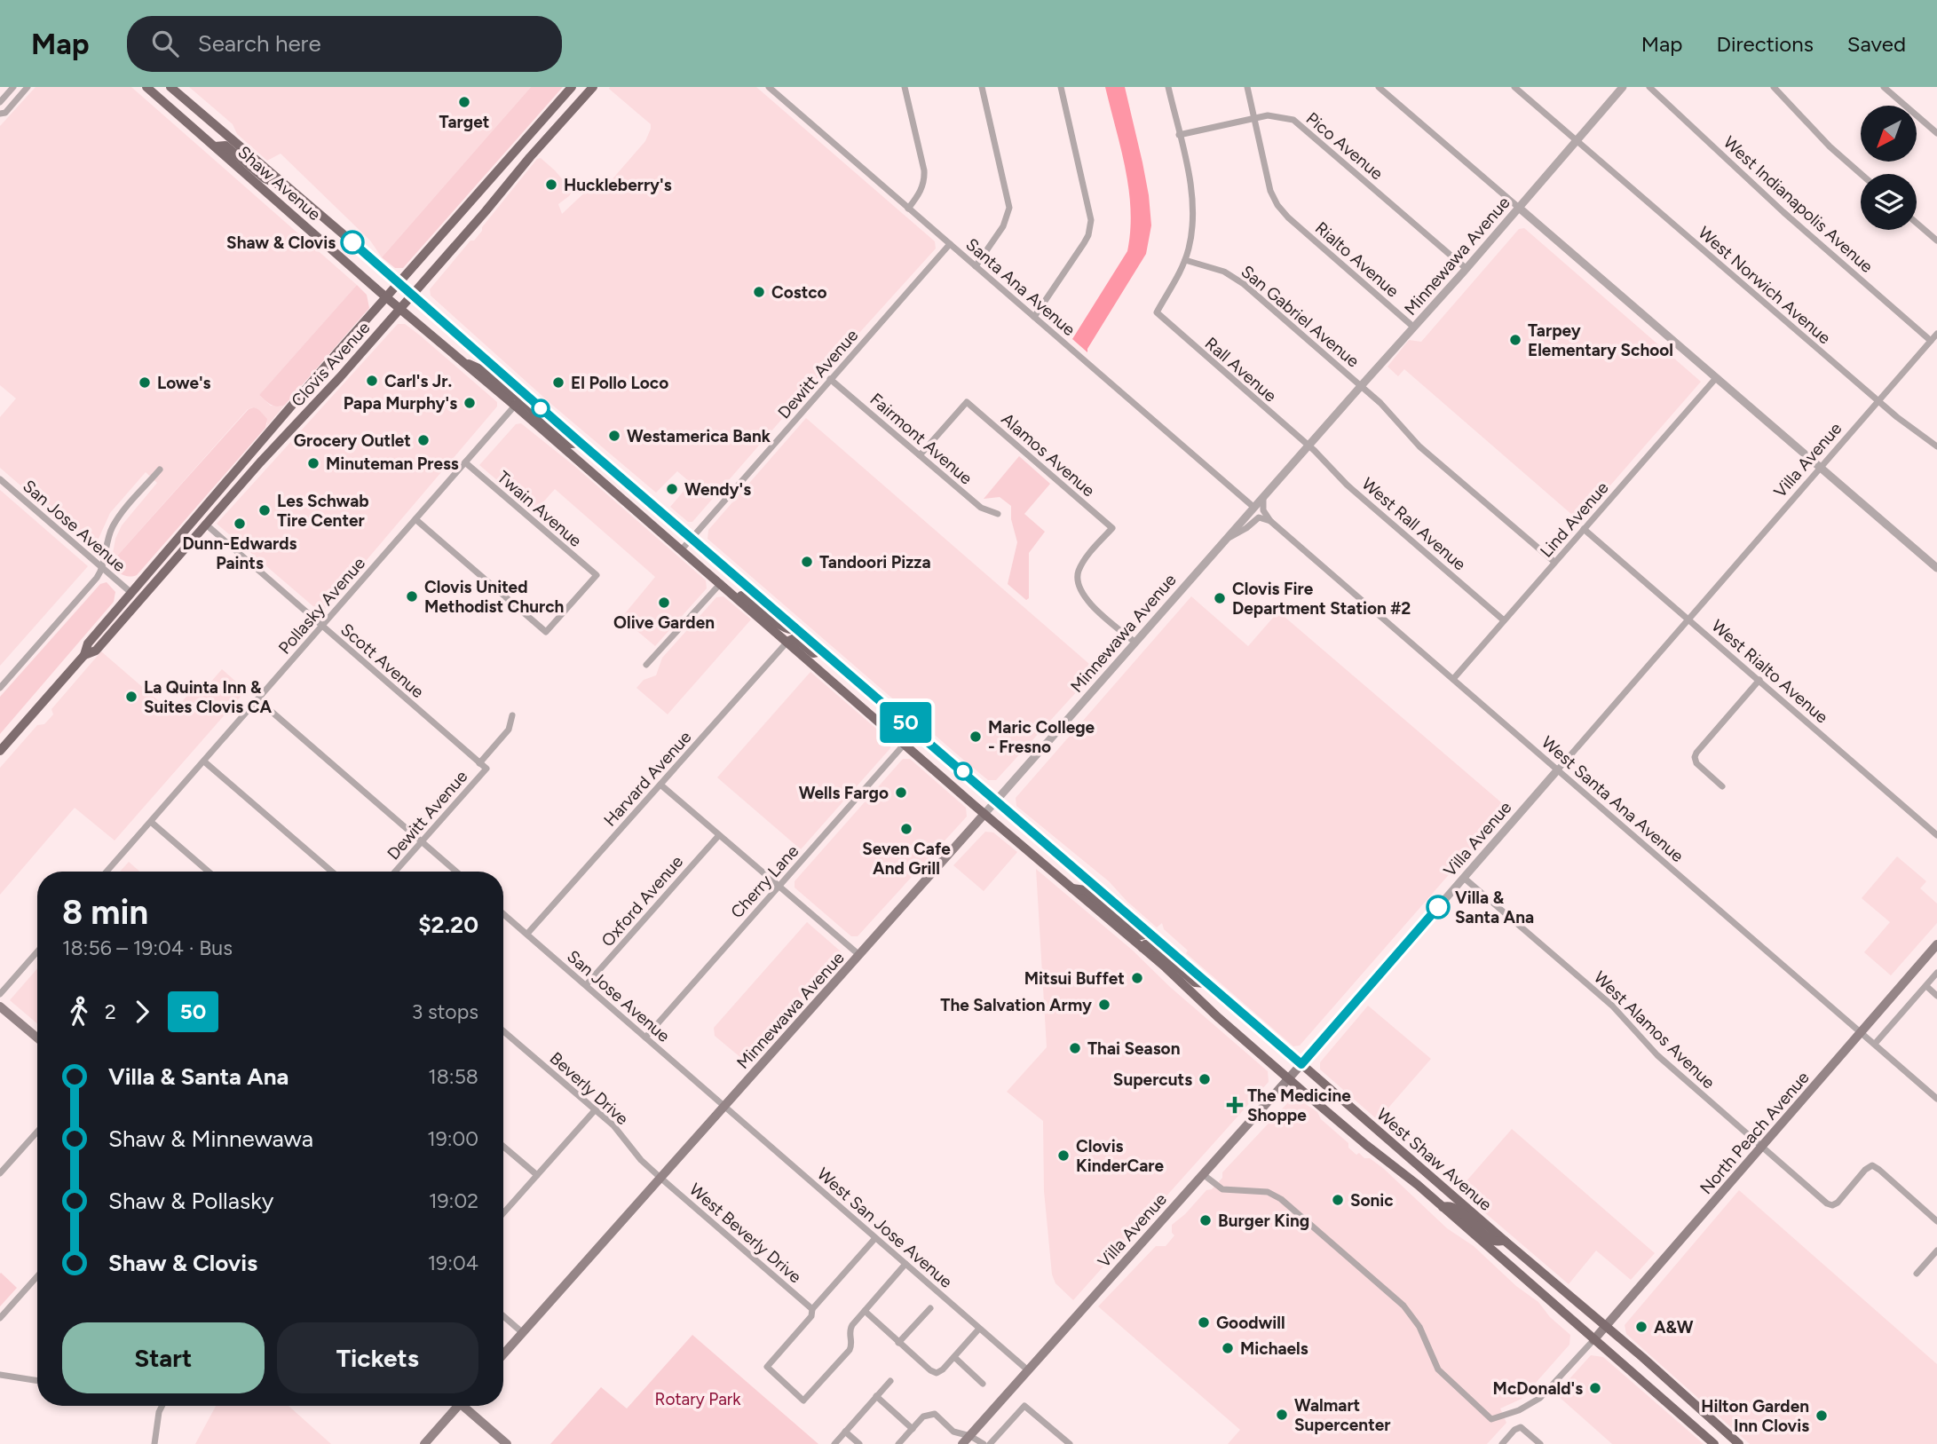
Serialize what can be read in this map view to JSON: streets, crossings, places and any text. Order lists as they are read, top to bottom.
{
  "streets": {
    "main road": [
      "Shaw Avenue",
      "Minnewawa Avenue",
      "Clovis Avenue",
      "Villa Avenue",
      "North Peach Avenue",
      "West Shaw Avenue"
    ],
    "street": [
      "Pico Avenue",
      "West Indianapolis Avenue",
      "Rialto Avenue",
      "West Norwich Avenue",
      "Santa Ana Avenue",
      "San Gabriel Avenue",
      "Rall Avenue",
      "Dewitt Avenue",
      "Fairmont Avenue",
      "Alamos Avenue",
      "Twain Avenue",
      "Lind Avenue",
      "West Rall Avenue",
      "San Jose Avenue",
      "Pollasky Avenue",
      "Scott Avenue",
      "West Rialto Avenue",
      "Harvard Avenue",
      "West Santa Ana Avenue",
      "Cherry Lane",
      "Oxford Avenue",
      "West Alamos Avenue",
      "Beverly Drive",
      "West San Jose Avenue",
      "West Beverly Drive"
    ]
  },
  "crossings": [
    ["Pico Avenue", "Minnewawa Avenue"],
    ["Pico Avenue", "Rialto Avenue"],
    ["Shaw Avenue", "Minnewawa Avenue"],
    ["Shaw Avenue", "Clovis Avenue"],
    ["Shaw Avenue", "Dewitt Avenue"],
    ["Shaw Avenue", "Pollasky Avenue"],
    ["Shaw Avenue", "Harvard Avenue"],
    ["Shaw Avenue", "Cherry Lane"],
    ["Shaw Avenue", "West Shaw Avenue"],
    ["West Indianapolis Avenue", "Villa Avenue"],
    ["Minnewawa Avenue", "Rialto Avenue"],
    ["Minnewawa Avenue", "West Norwich Avenue"],
    ["Minnewawa Avenue", "Santa Ana Avenue"],
    ["Minnewawa Avenue", "San Gabriel Avenue"],
    ["Minnewawa Avenue", "Rall Avenue"],
    ["Minnewawa Avenue", "Alamos Avenue"],
    ["Minnewawa Avenue", "West Rall Avenue"],
    ["Minnewawa Avenue", "San Jose Avenue"],
    ["Minnewawa Avenue", "Beverly Drive"],
    ["Minnewawa Avenue", "West Shaw Avenue"],
    ["Minnewawa Avenue", "West San Jose Avenue"],
    ["Minnewawa Avenue", "West Beverly Drive"],
    ["West Norwich Avenue", "Villa Avenue"],
    ["Santa Ana Avenue", "Dewitt Avenue"],
    ["San Gabriel Avenue", "Rall Avenue"],
    ["San Gabriel Avenue", "Lind Avenue"],
    ["Clovis Avenue", "San Jose Avenue"],
    ["Clovis Avenue", "Scott Avenue"],
    ["Rall Avenue", "West Rall Avenue"],
    ["Dewitt Avenue", "Fairmont Avenue"],
    ["Dewitt Avenue", "Scott Avenue"],
    ["Fairmont Avenue", "Alamos Avenue"],
    ["Villa Avenue", "West Rialto Avenue"],
    ["Villa Avenue", "West Santa Ana Avenue"],
    ["Villa Avenue", "West Alamos Avenue"],
    ["Villa Avenue", "West Shaw Avenue"],
    ["Villa Avenue", "West San Jose Avenue"],
    ["Twain Avenue", "Pollasky Avenue"],
    ["Lind Avenue", "West Rall Avenue"],
    ["Lind Avenue", "West Rialto Avenue"],
    ["Lind Avenue", "West Santa Ana Avenue"],
    ["San Jose Avenue", "Harvard Avenue"],
    ["San Jose Avenue", "Cherry Lane"],
    ["San Jose Avenue", "Oxford Avenue"],
    ["San Jose Avenue", "West San Jose Avenue"],
    ["Pollasky Avenue", "Scott Avenue"],
    ["West Santa Ana Avenue", "North Peach Avenue"],
    ["West Alamos Avenue", "North Peach Avenue"],
    ["Beverly Drive", "West Beverly Drive"],
    ["North Peach Avenue", "West Shaw Avenue"]
  ],
  "parks": ["Rotary Park"],
  "places": {
    "other": [
      "Target",
      "Huckleberry's",
      "Shaw & Clovis",
      "Costco",
      "Tarpey Elementary School",
      "Carl's Jr.",
      "Lowe's",
      "El Pollo Loco",
      "Papa Murphy's",
      "Westamerica Bank",
      "Grocery Outlet",
      "Minuteman Press",
      "Wendy's",
      "Les Schwab Tire Center",
      "Dunn-Edwards Paints",
      "Tandoori Pizza",
      "Clovis United Methodist Church",
      "Clovis Fire Department Station #2",
      "Olive Garden",
      "La Quinta Inn & Suites Clovis CA",
      "Maric College - Fresno",
      "Wells Fargo",
      "Seven Cafe And Grill",
      "Villa & Santa Ana",
      "Mitsui Buffet",
      "The Salvation Army",
      "Thai Season",
      "Supercuts",
      "Clovis KinderCare",
      "Sonic",
      "Burger King",
      "Goodwill",
      "A&W",
      "Michaels",
      "McDonald's",
      "Walmart Supercenter",
      "Hilton Garden Inn Clovis"
    ],
    "health": ["The Medicine Shoppe"]
  },
  "lines": ["bus line 50"],
  "north": "bottom left",
  "page": {
    "header": "Map",
    "search": "Search here",
    "nav": ["Map", "Directions", "Saved"],
    "on_map": "50",
    "heading": ["8 min", "18:56 – 19:04 · Bus", "$2.20"],
    "legs": ["2", "50", "3 stops"],
    "list": [
      {
        "name": "Villa & Santa Ana",
        "value": "18:58"
      },
      {
        "name": "Shaw & Minnewawa",
        "value": "19:00"
      },
      {
        "name": "Shaw & Pollasky",
        "value": "19:02"
      },
      {
        "name": "Shaw & Clovis",
        "value": "19:04"
      }
    ],
    "buttons": ["Start", "Tickets"]
  }
}
